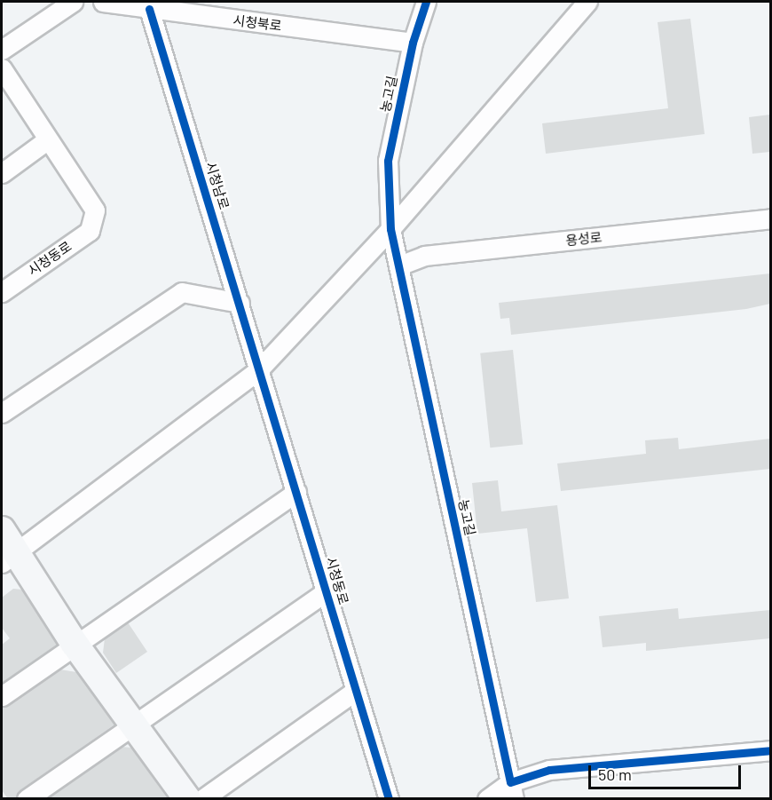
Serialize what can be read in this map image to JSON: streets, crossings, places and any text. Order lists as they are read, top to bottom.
{
  "streets": {
    "street": [
      "시청북로",
      "농고길",
      "시청남로",
      "용성로",
      "시청동로"
    ]
  },
  "crossings": [
    ["시청북로", "농고길"],
    ["시청북로", "시청남로"],
    ["농고길", "용성로"],
    ["시청남로", "시청동로"]
  ],
  "scale_bar": "50 m"
}
